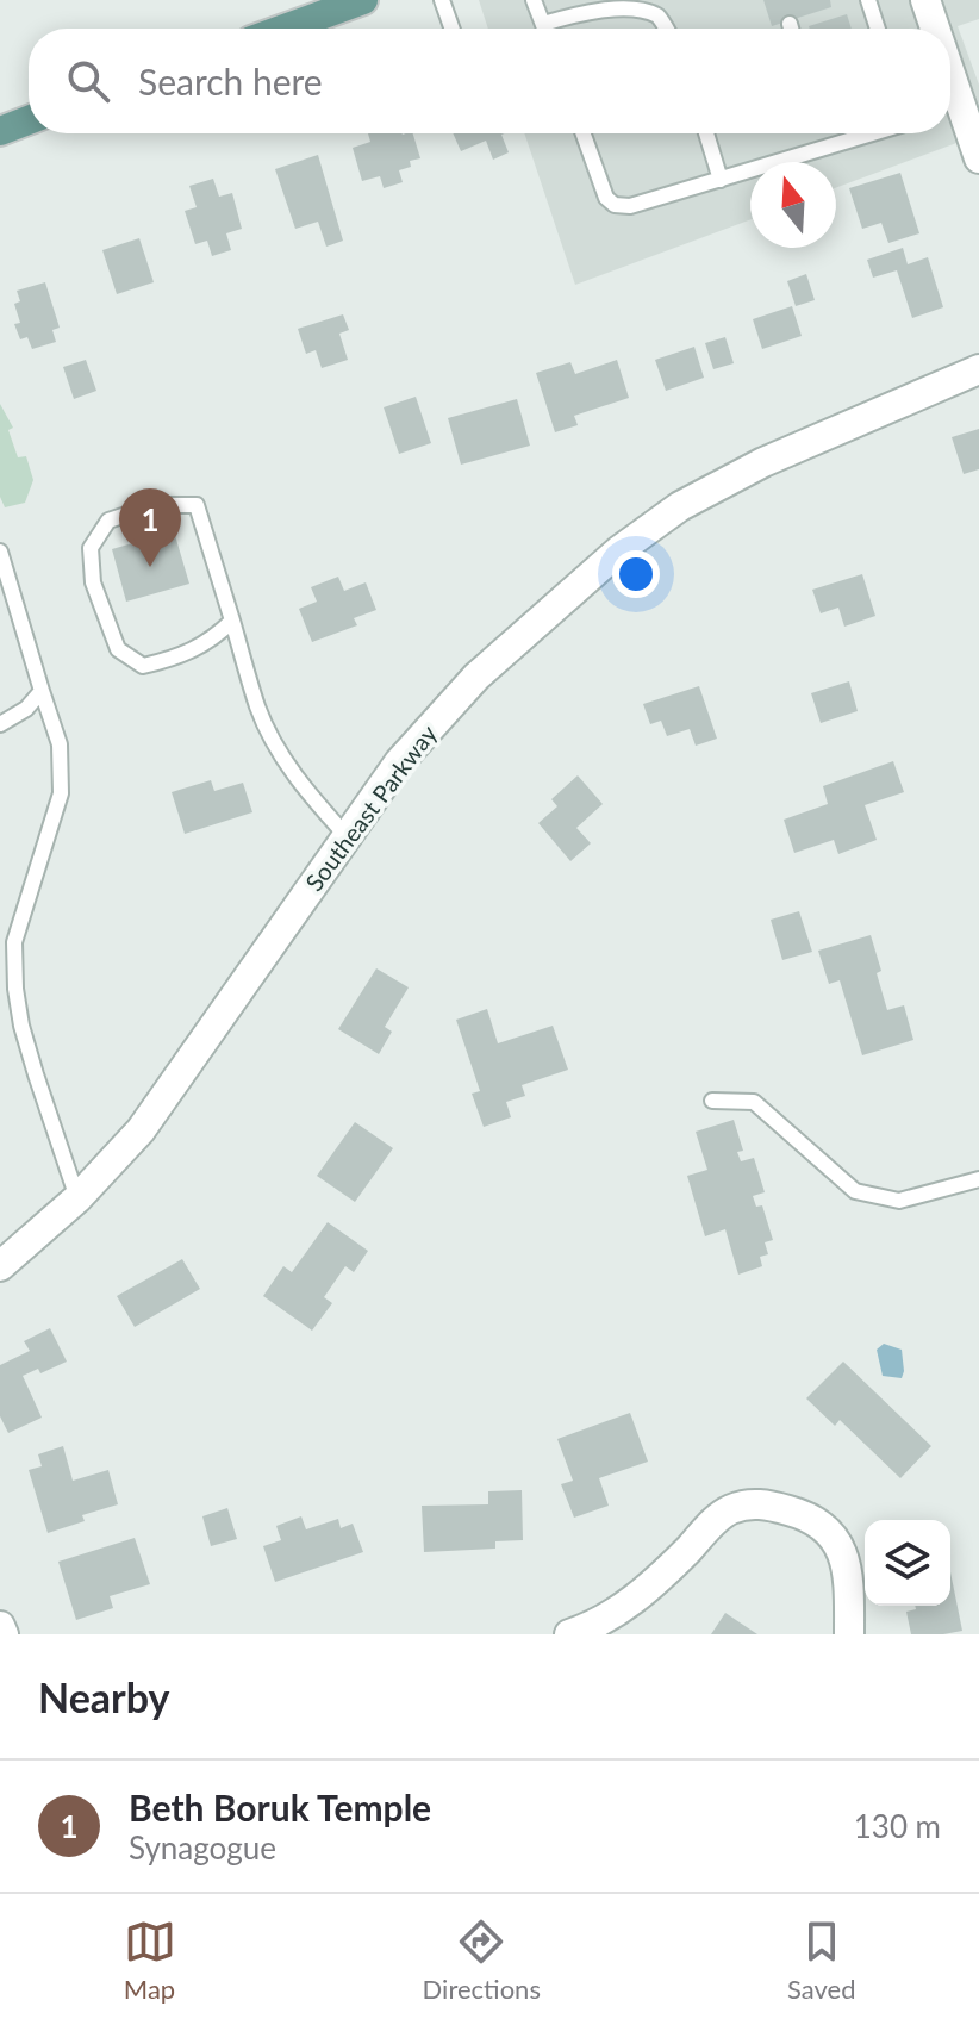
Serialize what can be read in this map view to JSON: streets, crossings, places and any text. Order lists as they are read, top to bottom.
{
  "streets": {
    "street": ["Southeast Parkway"]
  },
  "north": "top",
  "page": {
    "search": "Search here",
    "pins": "1",
    "heading": "Nearby",
    "list": [
      {
        "mark": "1",
        "name": "Beth Boruk Temple",
        "note": "Synagogue",
        "value": "130 m"
      }
    ],
    "nav": ["Map", "Directions", "Saved"]
  }
}
